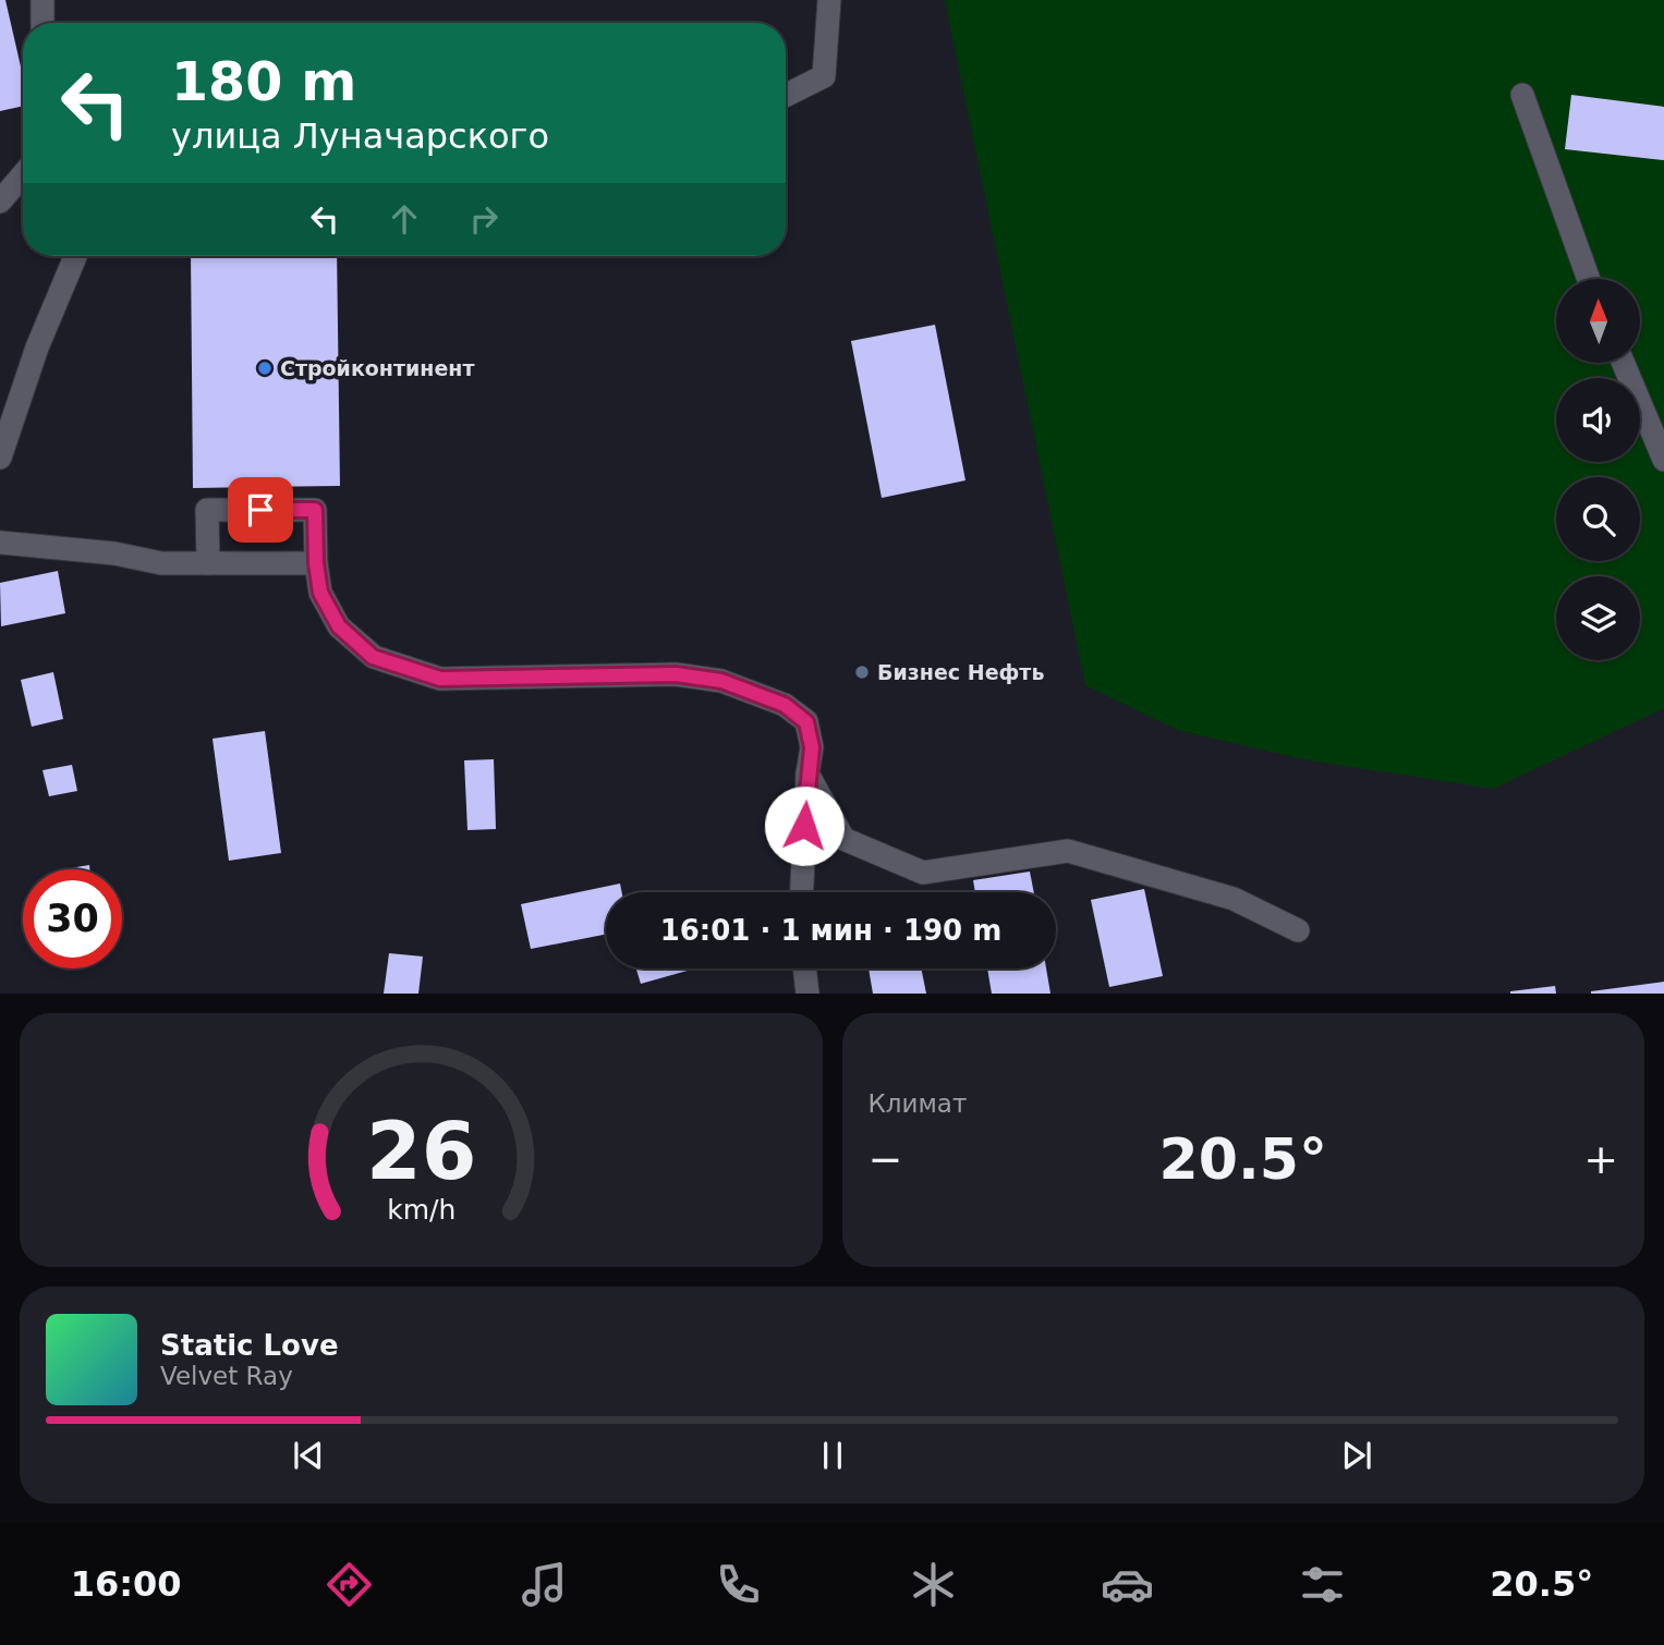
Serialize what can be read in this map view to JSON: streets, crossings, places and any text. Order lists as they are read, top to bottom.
{
  "places": ["Стройконтинент", "Бизнес Нефть"],
  "north": "top",
  "page": {
    "turn": ["180 m", "улица Луначарского"],
    "limit": "30",
    "trip": "16:01 · 1 мин · 190 m",
    "tile": "Климат",
    "heat": ["−", "20.5°", "+"],
    "song": ["Static Love", "Velvet Ray"],
    "tabs": ["16:00", "20.5°"],
    "gauge": ["26", "km/h"]
  }
}
